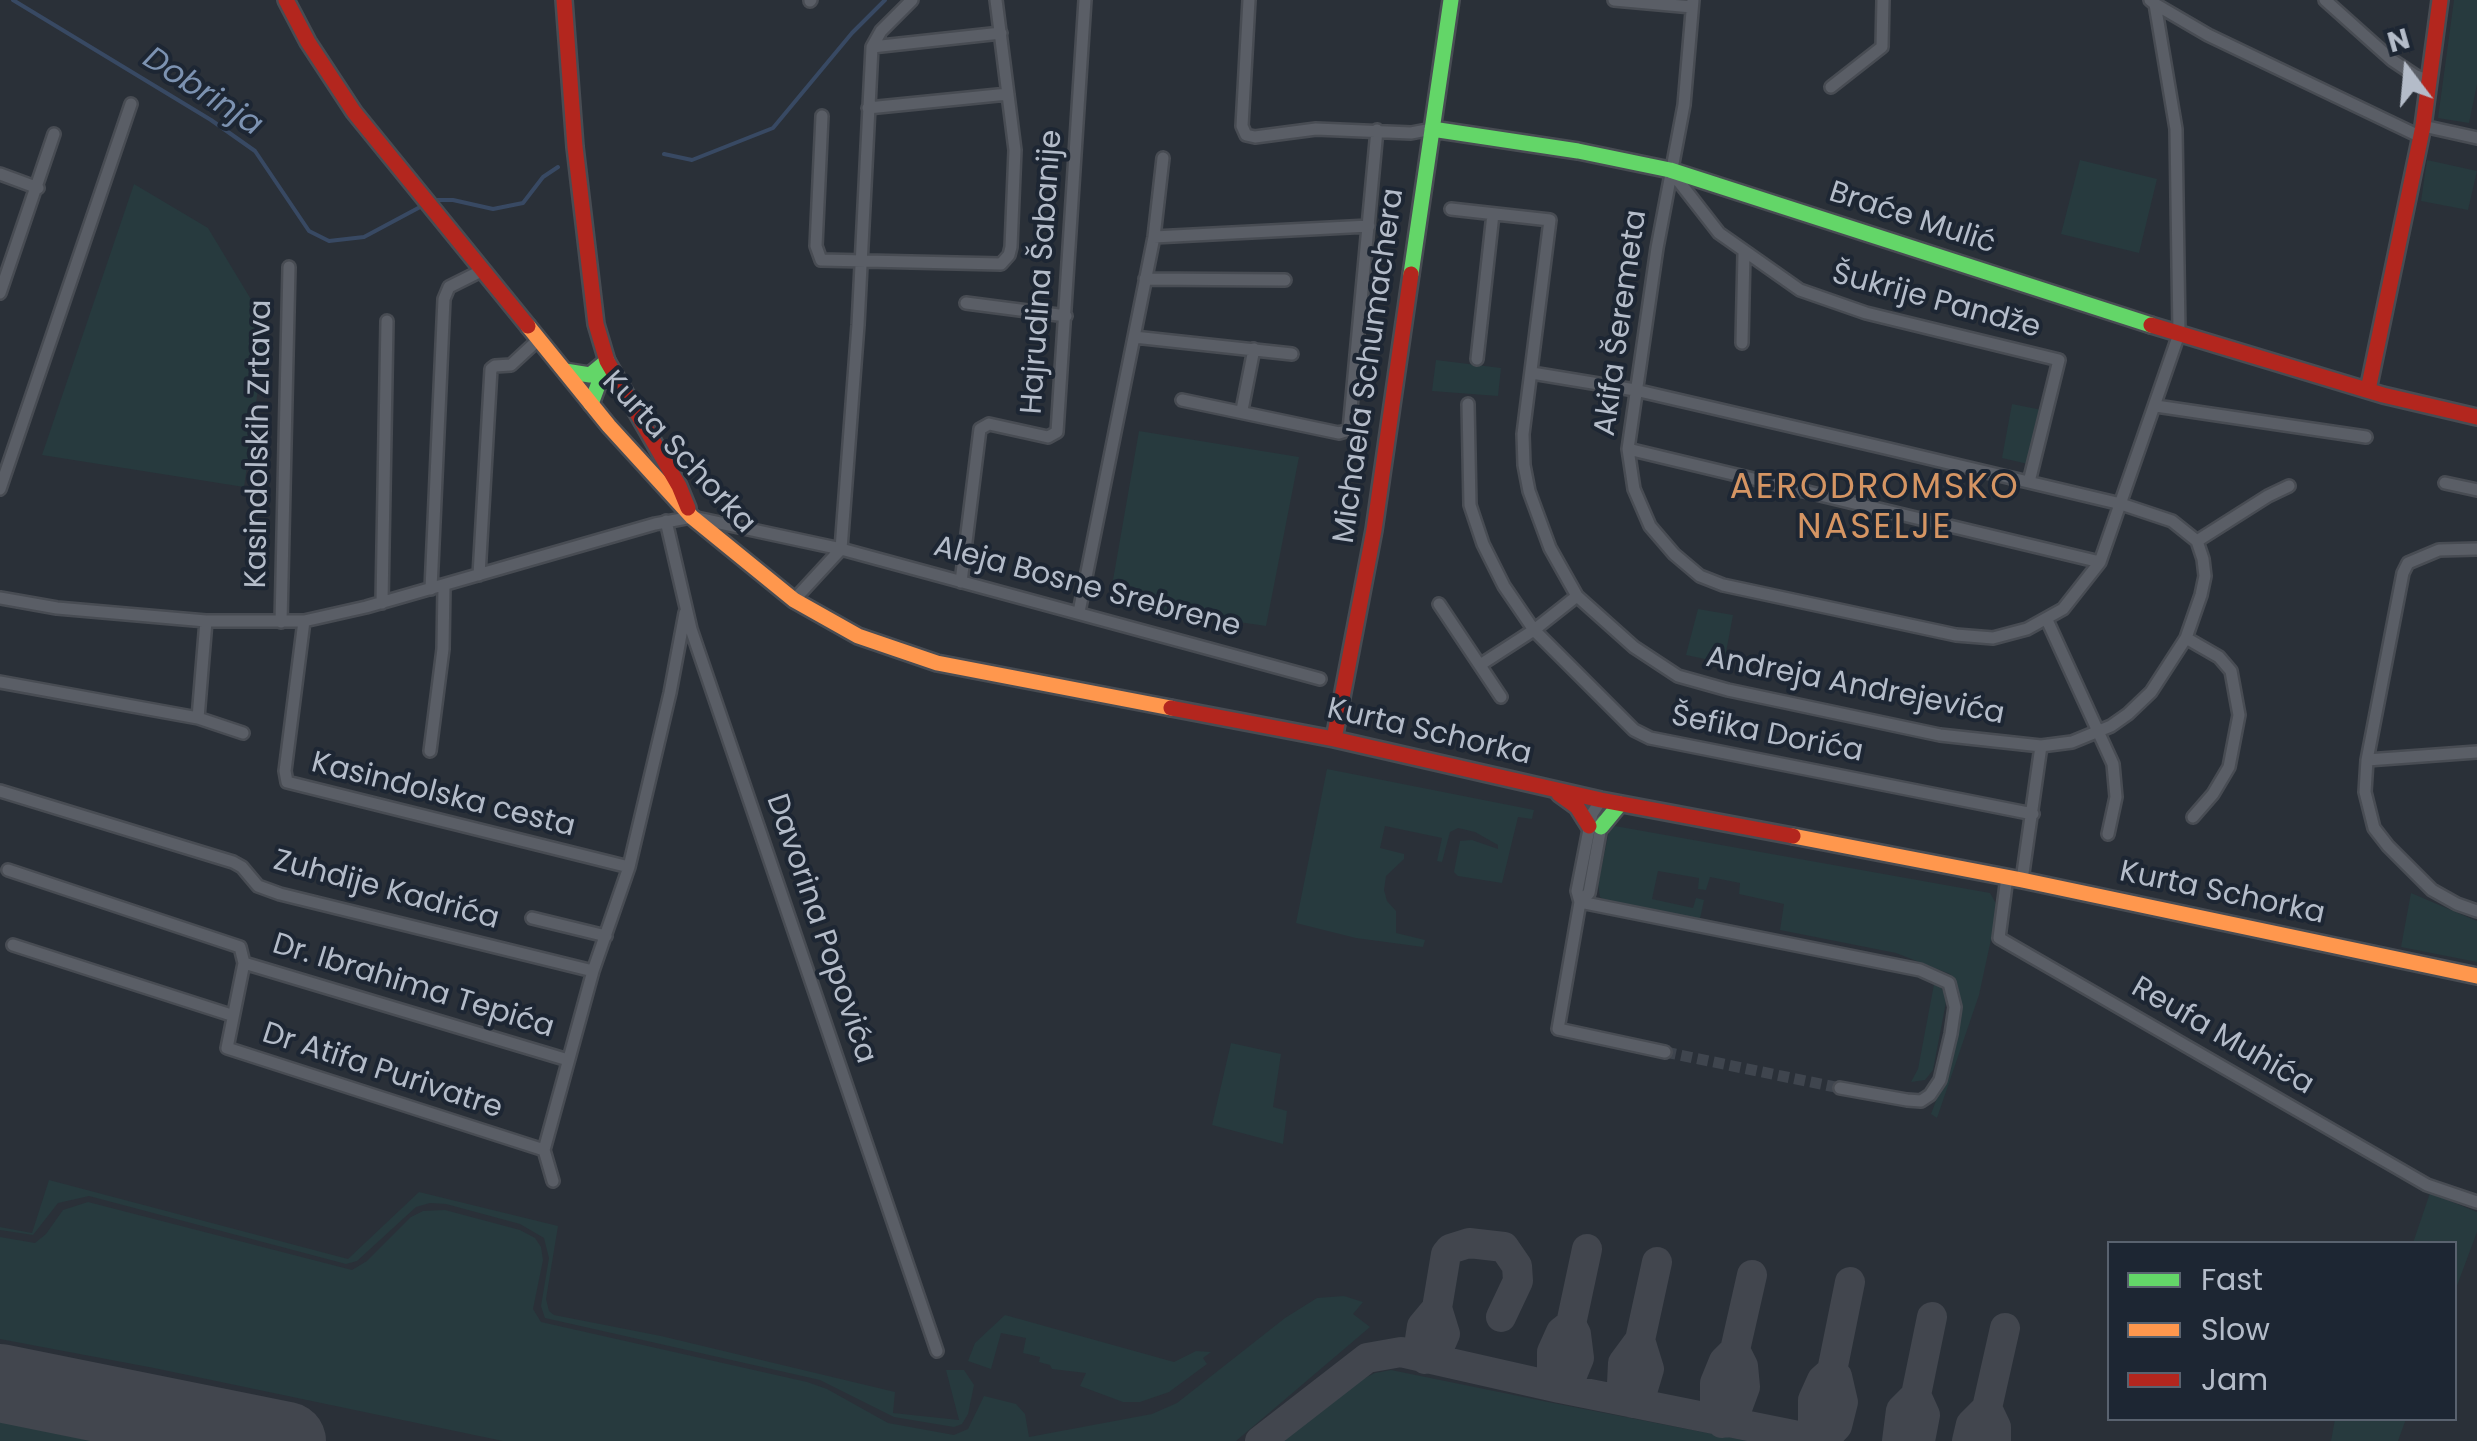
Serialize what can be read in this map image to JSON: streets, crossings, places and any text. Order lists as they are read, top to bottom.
{
  "streets": {
    "main road": ["Braće Mulić", "Michaela Schumachera", "Kurta Schorka"],
    "street": [
      "Hajrudina Šabanije",
      "Šukrije Pandže",
      "Akifa Šeremeta",
      "Kasindolskih Zrtava",
      "Aleja Bosne Srebrene",
      "Andreja Andrejevića",
      "Šefika Dorića",
      "Kasindolska cesta",
      "Zuhdije Kadrića",
      "Davorina Popovića",
      "Dr. Ibrahima Tepića",
      "Reufa Muhića",
      "Dr Atifa Purivatre"
    ]
  },
  "crossings": [
    ["Braće Mulić", "Šukrije Pandže"],
    ["Braće Mulić", "Akifa Šeremeta"],
    ["Braće Mulić", "Michaela Schumachera"],
    ["Hajrudina Šabanije", "Aleja Bosne Srebrene"],
    ["Šukrije Pandže", "Akifa Šeremeta"],
    ["Michaela Schumachera", "Kurta Schorka"],
    ["Kurta Schorka", "Aleja Bosne Srebrene"],
    ["Kurta Schorka", "Andreja Andrejevića"],
    ["Kurta Schorka", "Reufa Muhića"],
    ["Andreja Andrejevića", "Šefika Dorića"],
    ["Andreja Andrejevića", "Reufa Muhića"],
    ["Dr. Ibrahima Tepića", "Dr Atifa Purivatre"]
  ],
  "districts": ["AERODROMSKO NASELJE"],
  "water": ["Dobrinja"],
  "legend": ["Fast", "Slow", "Jam"],
  "north": "top"
}
